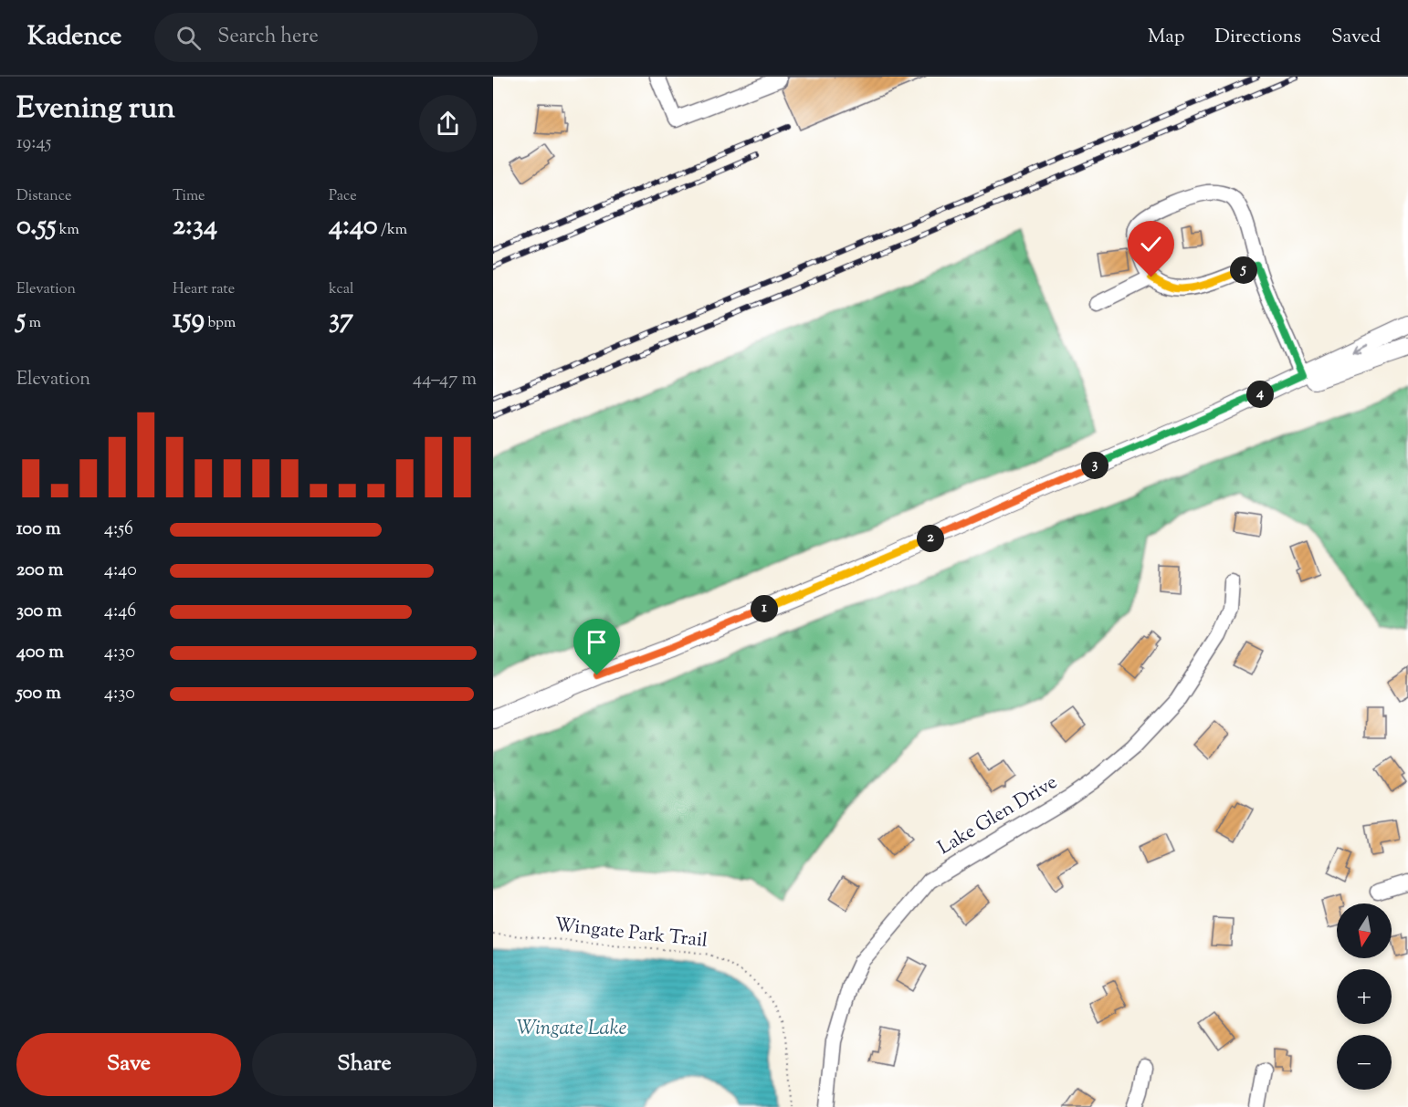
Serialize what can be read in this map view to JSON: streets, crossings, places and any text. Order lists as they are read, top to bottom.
{
  "streets": {
    "street": ["Lake Glen Drive"],
    "path": ["Wingate Park Trail"]
  },
  "water": ["Wingate Lake"],
  "north": "bottom",
  "page": {
    "header": "Kadence",
    "search": "Search here",
    "nav": ["Map", "Directions", "Saved"],
    "heading": ["Evening run", "19:45"],
    "stats": [
      ["Distance", "0.55 km"],
      ["Time", "2:34"],
      ["Pace", "4:40 /km"],
      ["Elevation", "5 m"],
      ["Heart rate", "159 bpm"],
      ["kcal", "37"]
    ],
    "pins": [
      "5",
      "4",
      "3",
      "2",
      "1"
    ],
    "chart": ["Elevation", "44–47 m"],
    "list": [
      {
        "name": "100 m",
        "note": "4:56"
      },
      {
        "name": "200 m",
        "note": "4:40"
      },
      {
        "name": "300 m",
        "note": "4:46"
      },
      {
        "name": "400 m",
        "note": "4:30"
      },
      {
        "name": "500 m",
        "note": "4:30"
      }
    ],
    "map_buttons": ["+", "−"],
    "buttons": ["Save", "Share"]
  }
}
